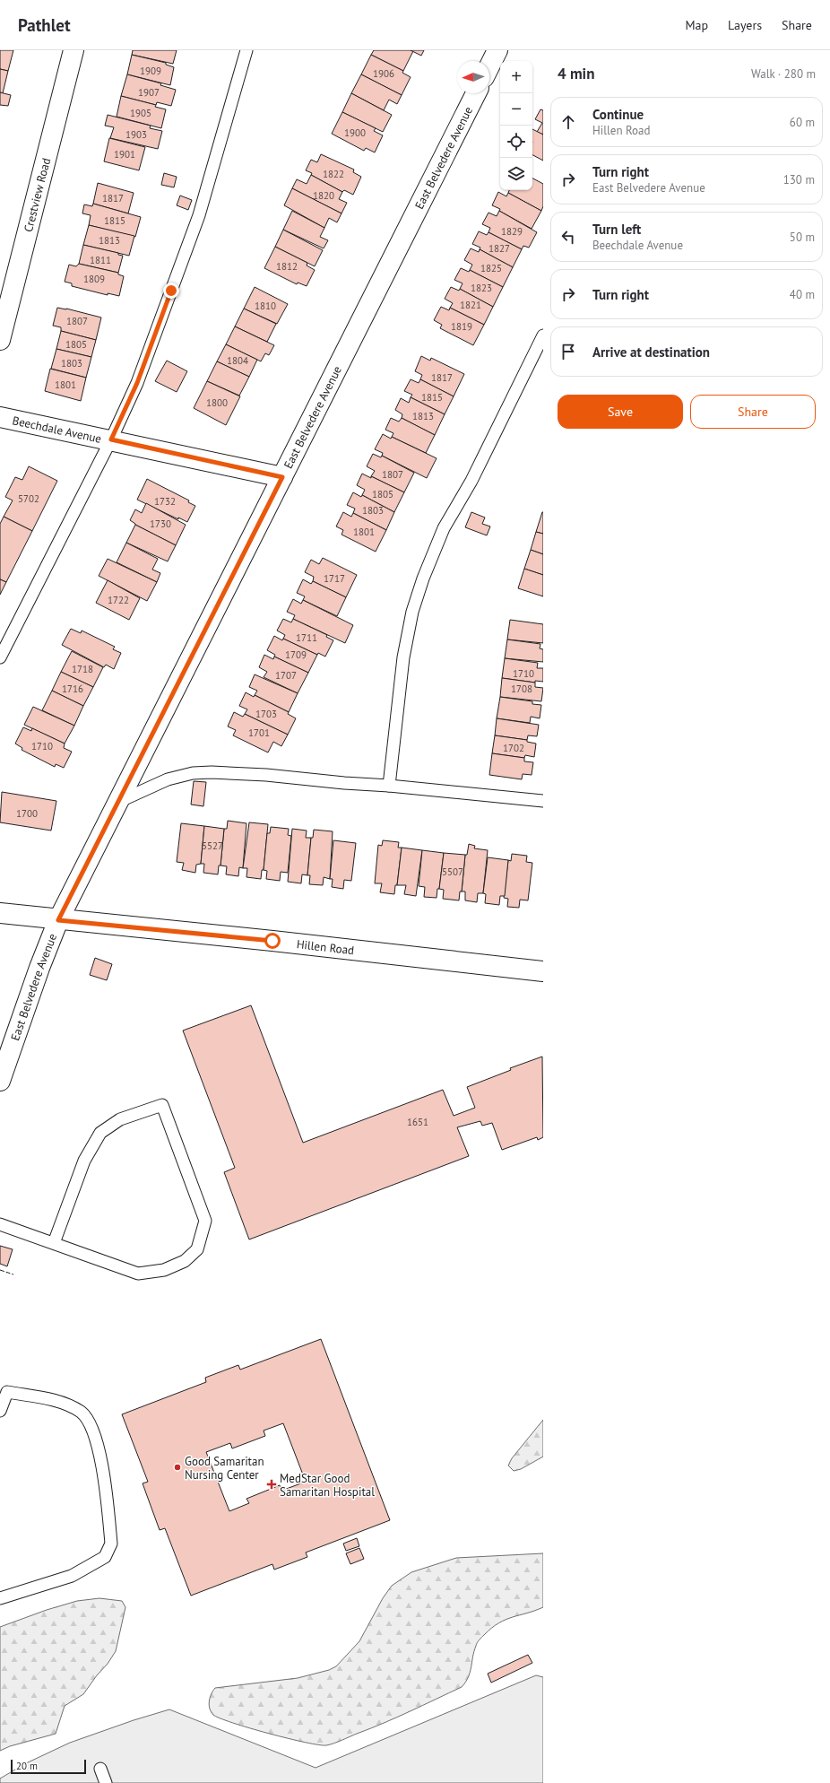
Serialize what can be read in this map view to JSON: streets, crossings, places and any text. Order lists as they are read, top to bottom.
{
  "streets": {
    "street": [
      "East Belvedere Avenue",
      "Crestview Road",
      "Beechdale Avenue",
      "Hillen Road"
    ]
  },
  "crossings": [
    ["East Belvedere Avenue", "Beechdale Avenue"],
    ["East Belvedere Avenue", "Hillen Road"]
  ],
  "places": {
    "other": ["Good Samaritan Nursing Center"],
    "health": ["MedStar Good Samaritan Hospital"]
  },
  "house_numbers": [
    "1909",
    "1906",
    "1907",
    "1905",
    "1900",
    "1903",
    "1901",
    "1822",
    "1820",
    "1817",
    "1815",
    "1829",
    "1813",
    "1827",
    "1811",
    "1812",
    "1825",
    "1809",
    "1823",
    "1821",
    "1810",
    "1807",
    "1819",
    "1805",
    "1804",
    "1803",
    "1817",
    "1801",
    "1815",
    "1800",
    "1813",
    "1807",
    "1805",
    "5702",
    "1732",
    "1803",
    "1730",
    "1801",
    "1717",
    "1722",
    "1711",
    "1709",
    "1718",
    "1710",
    "1707",
    "1716",
    "1708",
    "1703",
    "1701",
    "1710",
    "1702",
    "1700",
    "5527",
    "5507",
    "1651"
  ],
  "scale_bar": "20 m",
  "north": "left",
  "page": {
    "header": "Pathlet",
    "nav": ["Map", "Layers", "Share"],
    "heading": ["4 min", "Walk · 280 m"],
    "map_buttons": ["+", "−"],
    "list": [
      ["Continue", "Hillen Road", "60 m"],
      ["Turn right", "East Belvedere Avenue", "130 m"],
      ["Turn left", "Beechdale Avenue", "50 m"],
      ["Turn right", "40 m"],
      "Arrive at destination"
    ],
    "buttons": ["Save", "Share"],
    "scale": "20 m"
  }
}
